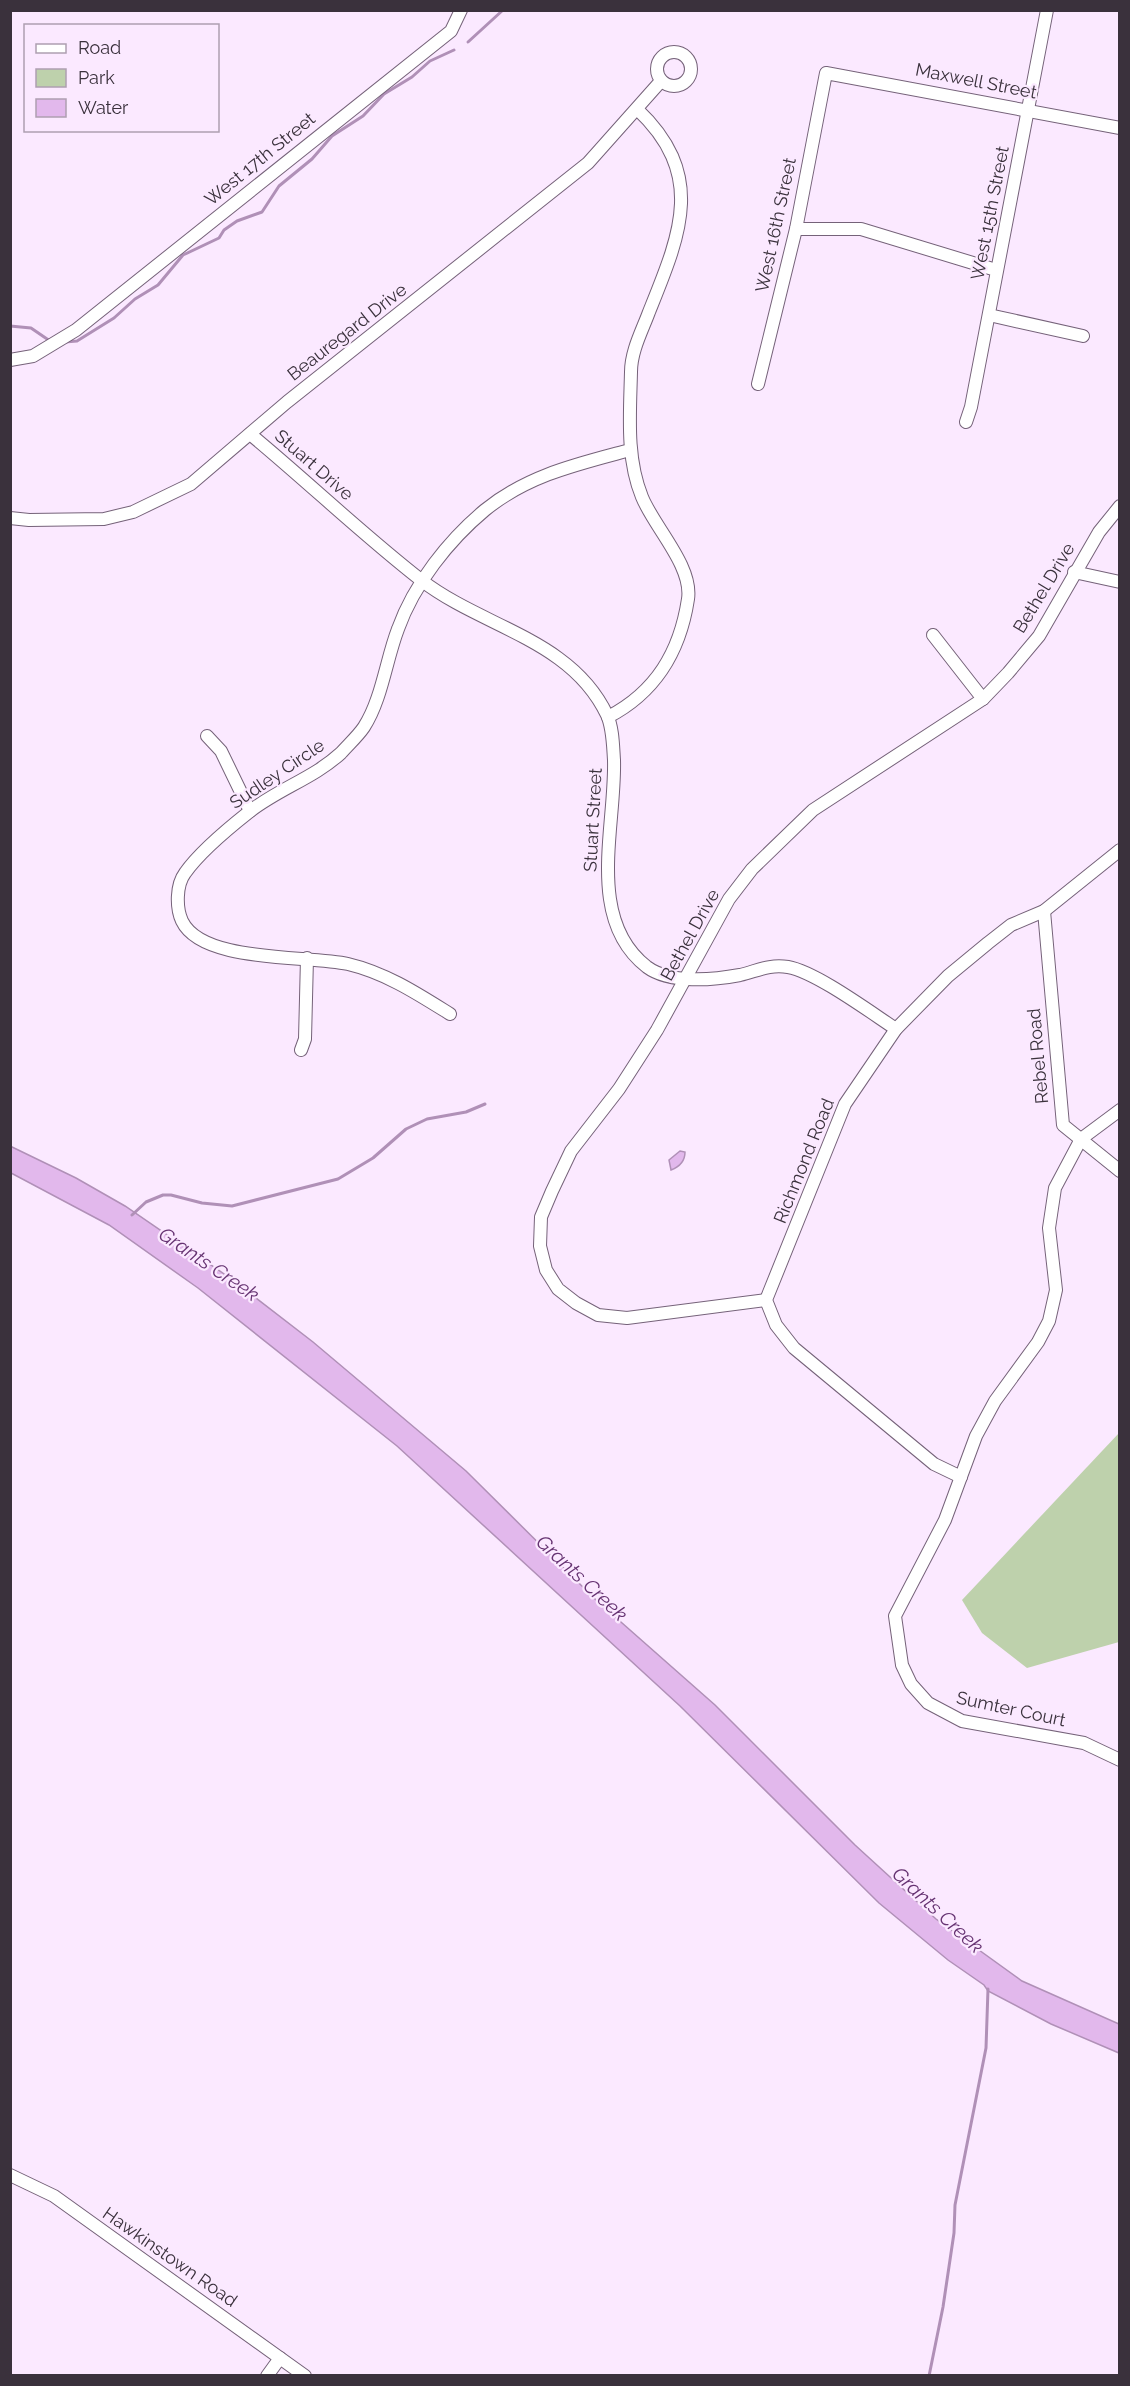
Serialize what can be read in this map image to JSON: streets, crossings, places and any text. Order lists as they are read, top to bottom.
{
  "streets": {
    "street": [
      "Maxwell Street",
      "West 17th Street",
      "West 15th Street",
      "West 16th Street",
      "Beauregard Drive",
      "Stuart Drive",
      "Bethel Drive",
      "Sudley Circle",
      "Stuart Street",
      "Rebel Road",
      "Richmond Road",
      "Sumter Court",
      "Hawkinstown Road"
    ]
  },
  "crossings": [
    ["Maxwell Street", "West 15th Street"],
    ["Maxwell Street", "West 16th Street"],
    ["Beauregard Drive", "Stuart Drive"],
    ["Stuart Drive", "Stuart Street"],
    ["Bethel Drive", "Stuart Street"],
    ["Bethel Drive", "Richmond Road"],
    ["Sudley Circle", "Stuart Street"],
    ["Stuart Street", "Richmond Road"],
    ["Rebel Road", "Richmond Road"],
    ["Rebel Road", "Sumter Court"]
  ],
  "water": ["Grants Creek"],
  "legend": ["Road", "Park", "Water"]
}
